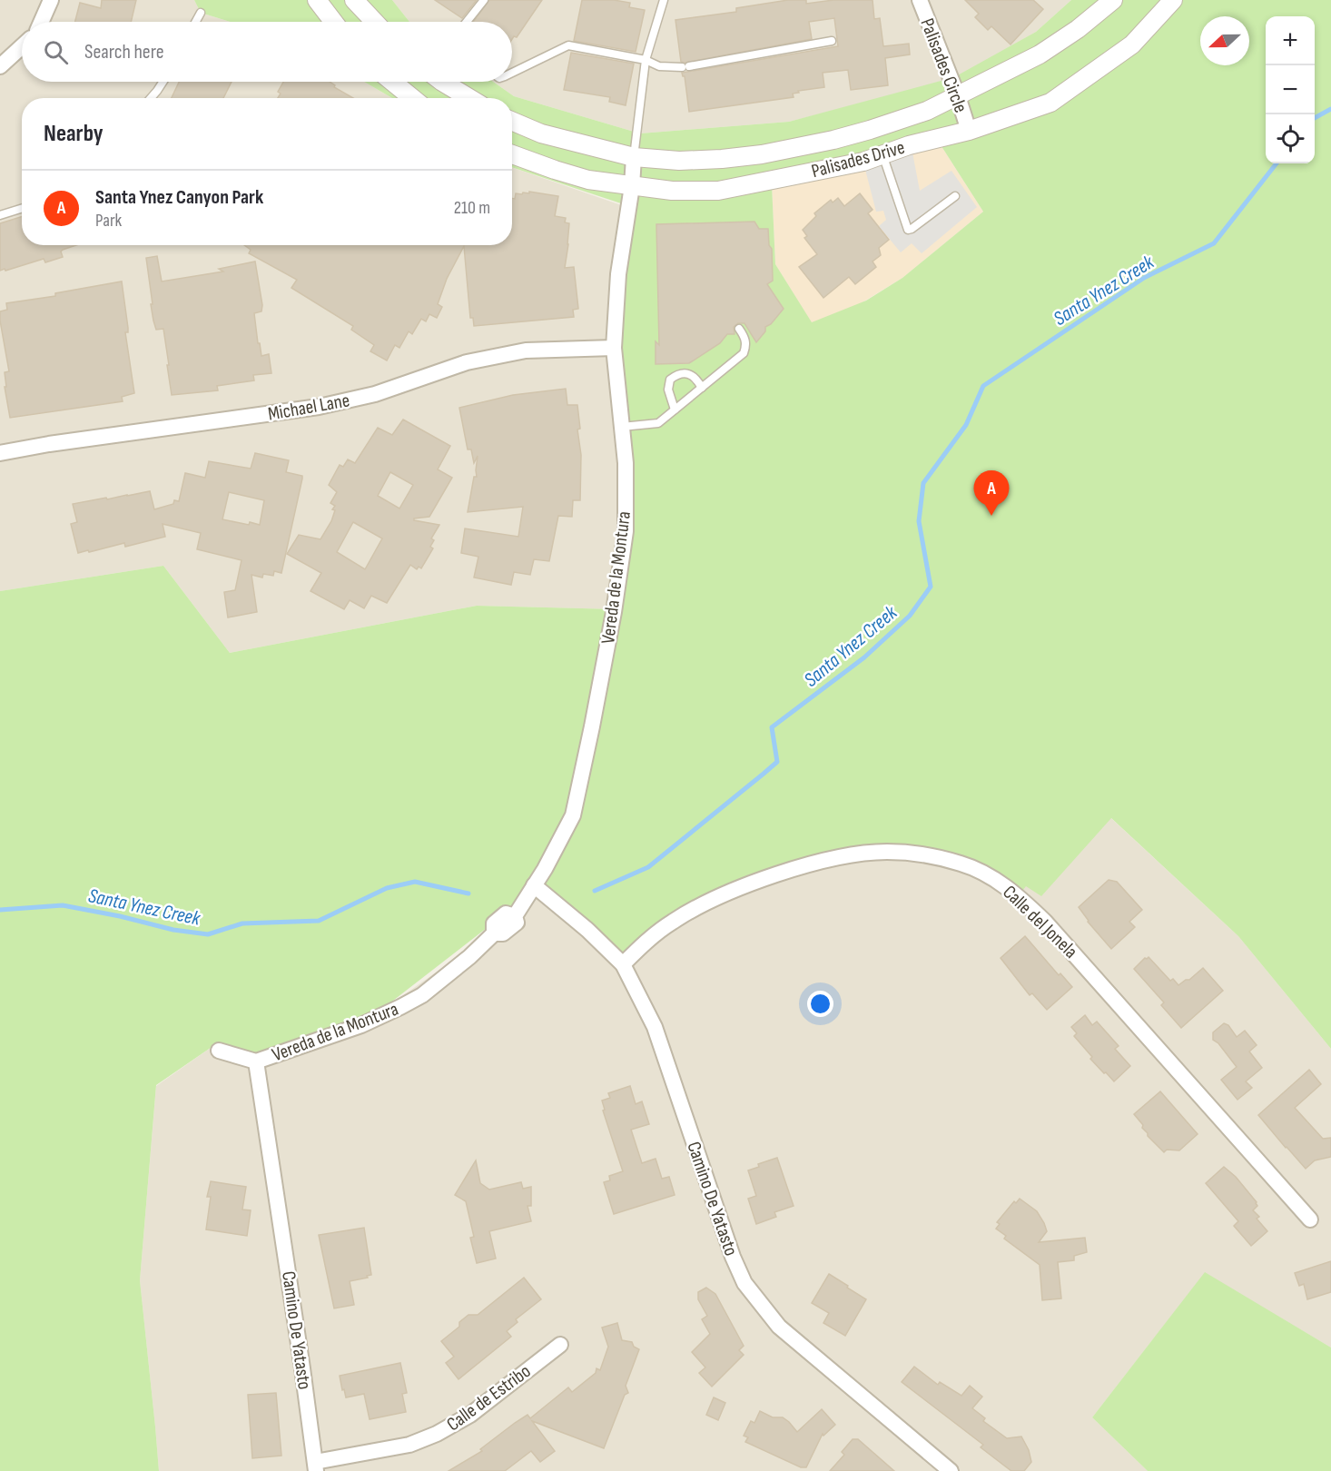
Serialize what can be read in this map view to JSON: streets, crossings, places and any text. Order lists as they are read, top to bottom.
{
  "streets": {
    "street": [
      "Palisades Circle",
      "Palisades Drive",
      "Michael Lane",
      "Vereda de la Montura",
      "Calle del Jonela",
      "Camino De Yatasto",
      "Calle de Estribo"
    ]
  },
  "crossings": [
    ["Palisades Circle", "Palisades Drive"],
    ["Palisades Drive", "Vereda de la Montura"],
    ["Michael Lane", "Vereda de la Montura"],
    ["Vereda de la Montura", "Camino De Yatasto"],
    ["Calle del Jonela", "Camino De Yatasto"],
    ["Camino De Yatasto", "Calle de Estribo"]
  ],
  "water": ["Santa Ynez Creek"],
  "north": "left",
  "page": {
    "map_buttons": ["+", "−"],
    "search": "Search here",
    "heading": "Nearby",
    "list": [
      {
        "mark": "A",
        "name": "Santa Ynez Canyon Park",
        "note": "Park",
        "value": "210 m"
      }
    ],
    "pins": "A"
  }
}
